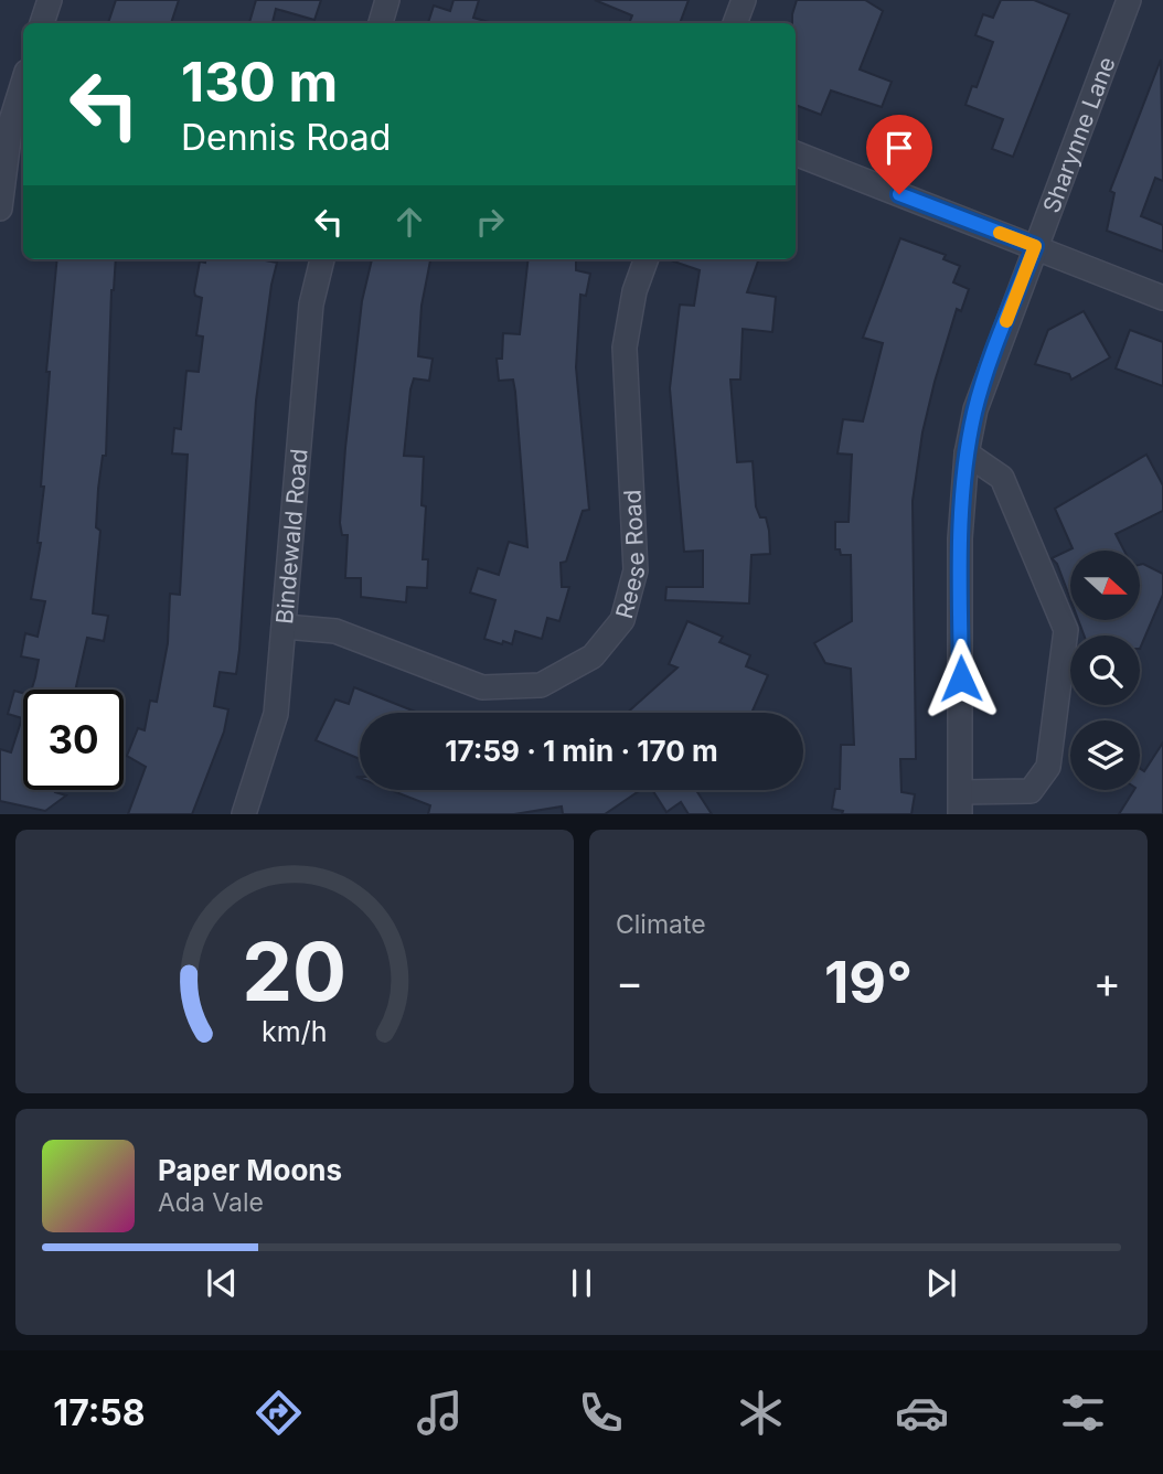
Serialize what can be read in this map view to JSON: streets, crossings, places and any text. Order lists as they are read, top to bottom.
{
  "streets": {
    "street": ["Sharynne Lane", "Bindewald Road", "Reese Road"]
  },
  "crossings": [
    ["Bindewald Road", "Reese Road"]
  ],
  "north": "right",
  "page": {
    "turn": ["130 m", "Dennis Road"],
    "limit": "30",
    "trip": "17:59 · 1 min · 170 m",
    "tile": "Climate",
    "heat": ["−", "19°", "+"],
    "song": ["Paper Moons", "Ada Vale"],
    "tabs": "17:58",
    "gauge": ["20", "km/h"]
  }
}
